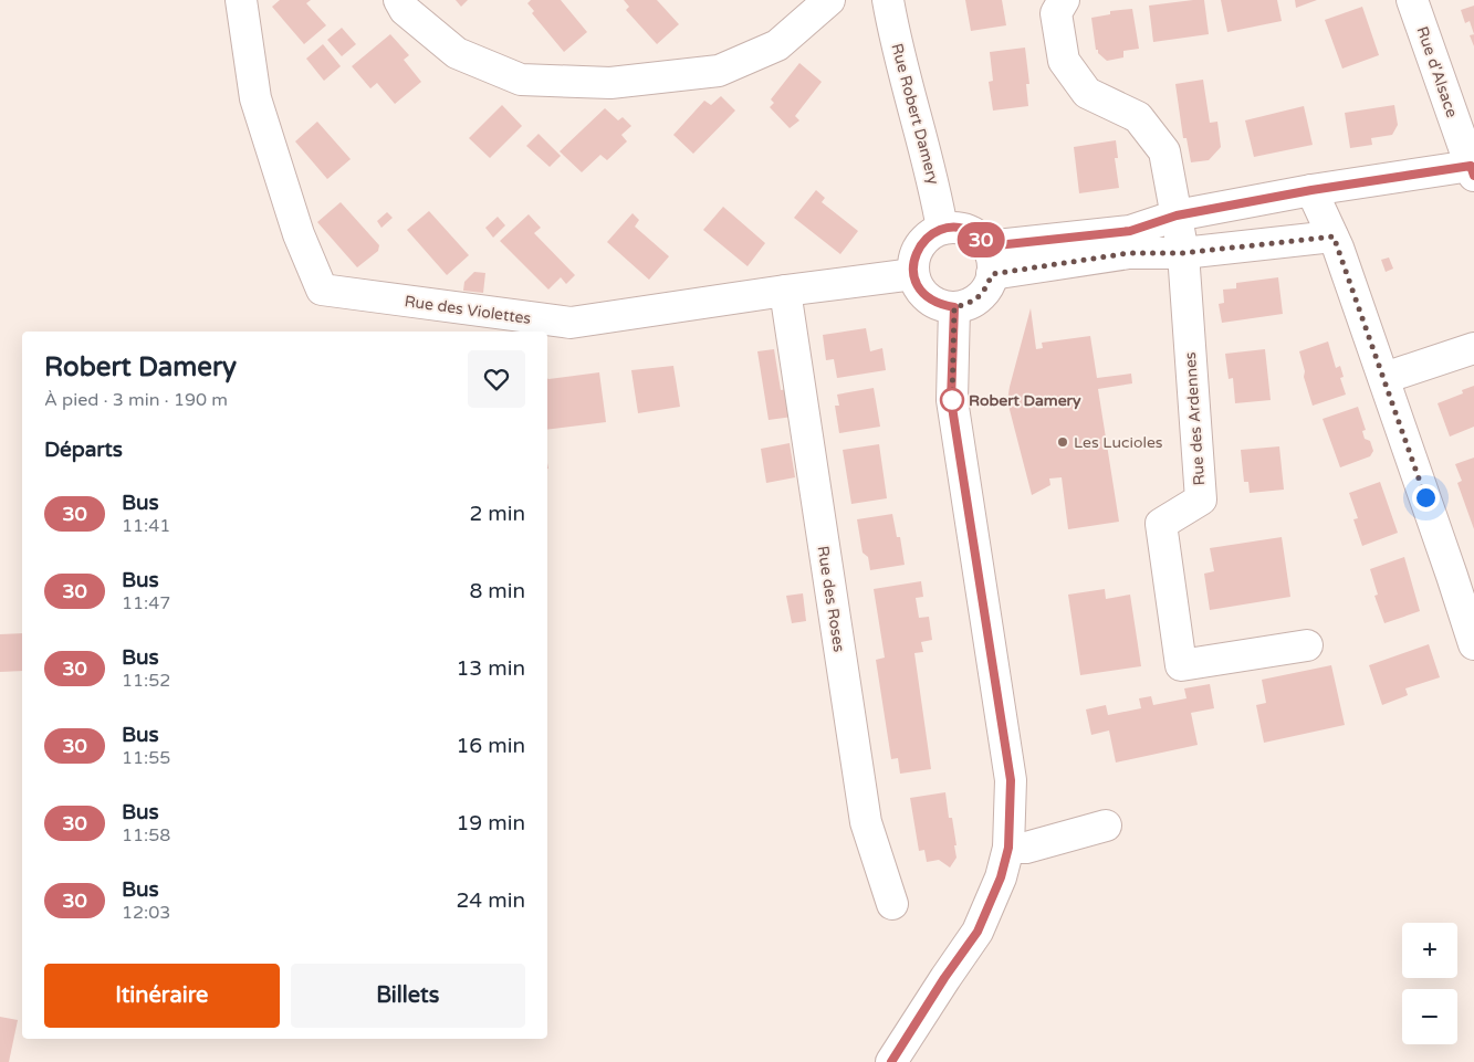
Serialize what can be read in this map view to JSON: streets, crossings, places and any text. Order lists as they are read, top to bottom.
{
  "streets": {
    "street": [
      "Rue d'Alsace",
      "Rue Robert Damery",
      "Rue des Violettes",
      "Rue des Ardennes",
      "Rue des Roses"
    ]
  },
  "crossings": [
    ["Rue Robert Damery", "Rue des Violettes"],
    ["Rue des Violettes", "Rue des Roses"]
  ],
  "places": ["Robert Damery", "Les Lucioles"],
  "lines": ["bus line 30"],
  "page": {
    "on_map": "30",
    "heading": [
      ["Robert Damery", "À pied · 3 min · 190 m"],
      "Départs"
    ],
    "list": [
      {
        "mark": "30",
        "name": "Bus",
        "note": "11:41",
        "value": "2 min"
      },
      {
        "mark": "30",
        "name": "Bus",
        "note": "11:47",
        "value": "8 min"
      },
      {
        "mark": "30",
        "name": "Bus",
        "note": "11:52",
        "value": "13 min"
      },
      {
        "mark": "30",
        "name": "Bus",
        "note": "11:55",
        "value": "16 min"
      },
      {
        "mark": "30",
        "name": "Bus",
        "note": "11:58",
        "value": "19 min"
      },
      {
        "mark": "30",
        "name": "Bus",
        "note": "12:03",
        "value": "24 min"
      }
    ],
    "map_buttons": ["+", "−"],
    "buttons": ["Itinéraire", "Billets"]
  }
}
